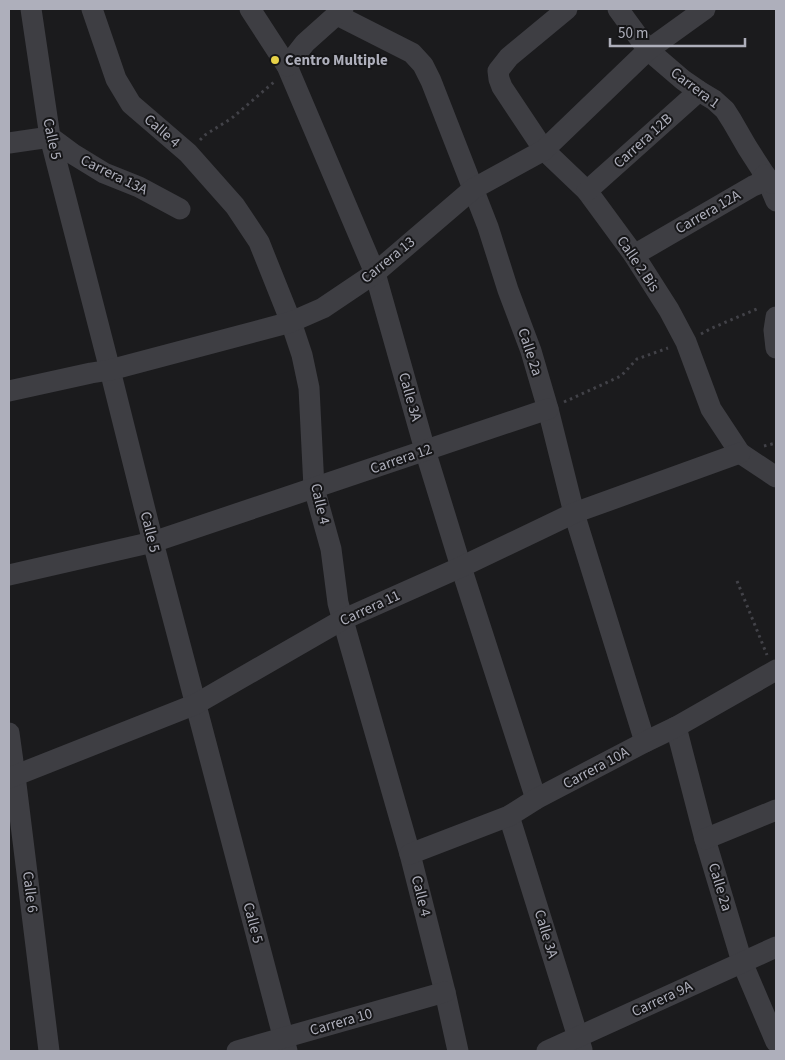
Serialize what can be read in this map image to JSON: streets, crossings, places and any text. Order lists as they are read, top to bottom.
{
  "streets": {
    "street": [
      "Carrera 1",
      "Calle 4",
      "Calle 5",
      "Carrera 12B",
      "Carrera 13A",
      "Carrera 12A",
      "Carrera 13",
      "Calle 2 Bis",
      "Calle 2a",
      "Calle 3A",
      "Carrera 12",
      "Carrera 11",
      "Carrera 10A",
      "Calle 6",
      "Carrera 9A",
      "Carrera 10"
    ]
  },
  "crossings": [
    ["Carrera 1", "Carrera 12B"],
    ["Carrera 1", "Carrera 12A"],
    ["Carrera 1", "Carrera 13"],
    ["Calle 4", "Carrera 13"],
    ["Calle 4", "Carrera 12"],
    ["Calle 4", "Carrera 11"],
    ["Calle 4", "Carrera 10A"],
    ["Calle 4", "Carrera 10"],
    ["Calle 5", "Carrera 13A"],
    ["Calle 5", "Carrera 13"],
    ["Calle 5", "Carrera 12"],
    ["Calle 5", "Carrera 11"],
    ["Calle 5", "Carrera 10"],
    ["Carrera 12B", "Calle 2 Bis"],
    ["Carrera 12A", "Calle 2 Bis"],
    ["Carrera 13", "Calle 2 Bis"],
    ["Carrera 13", "Calle 2a"],
    ["Carrera 13", "Calle 3A"],
    ["Calle 2 Bis", "Carrera 11"],
    ["Calle 2a", "Carrera 12"],
    ["Calle 2a", "Carrera 11"],
    ["Calle 2a", "Carrera 10A"],
    ["Calle 2a", "Carrera 9A"],
    ["Calle 3A", "Carrera 12"],
    ["Calle 3A", "Carrera 11"],
    ["Calle 3A", "Carrera 10A"],
    ["Calle 3A", "Carrera 9A"],
    ["Carrera 11", "Calle 6"]
  ],
  "places": ["Centro Multiple"],
  "scale_bar": "50 m"
}
